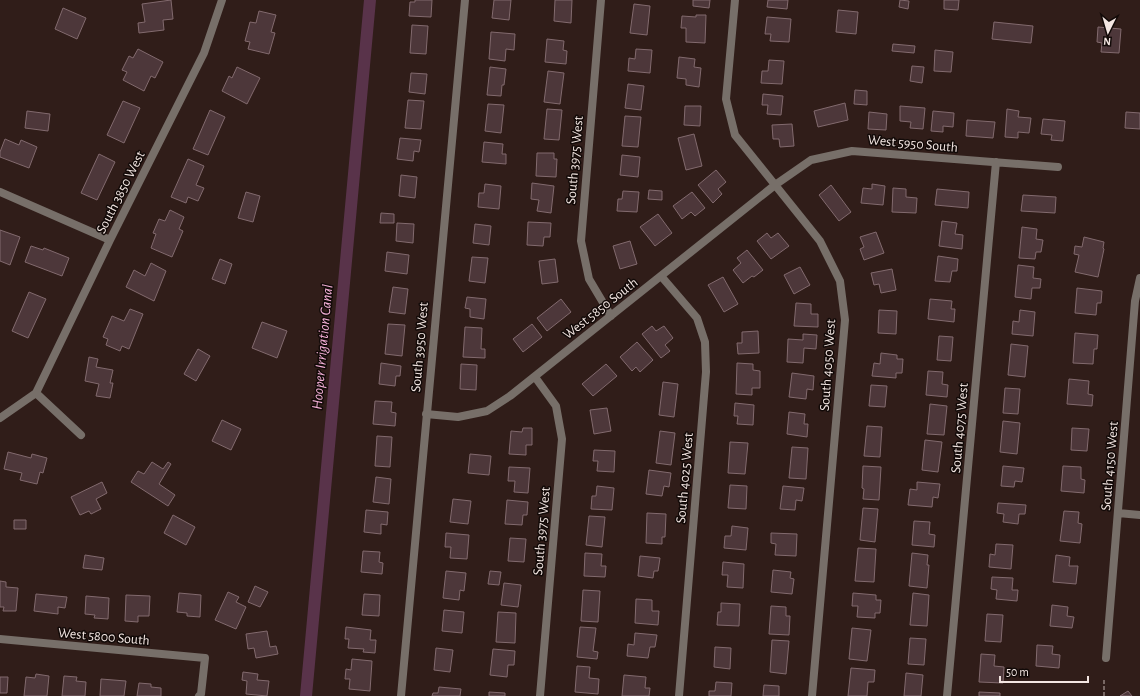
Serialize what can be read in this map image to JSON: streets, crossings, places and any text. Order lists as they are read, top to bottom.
{
  "streets": {
    "street": [
      "West 5950 South",
      "South 3975 West",
      "South 3850 West",
      "West 5850 South",
      "South 3950 West",
      "South 4050 West",
      "South 4075 West",
      "South 4150 West",
      "South 4025 West",
      "West 5800 South"
    ]
  },
  "crossings": [
    ["West 5950 South", "West 5850 South"],
    ["West 5950 South", "South 4050 West"],
    ["West 5950 South", "South 4075 West"],
    ["South 3975 West", "West 5850 South"],
    ["West 5850 South", "South 3950 West"],
    ["West 5850 South", "South 4050 West"],
    ["West 5850 South", "South 4025 West"]
  ],
  "water": ["Hooper Irrigation Canal"],
  "scale_bar": "50 m",
  "north": "bottom"
}
